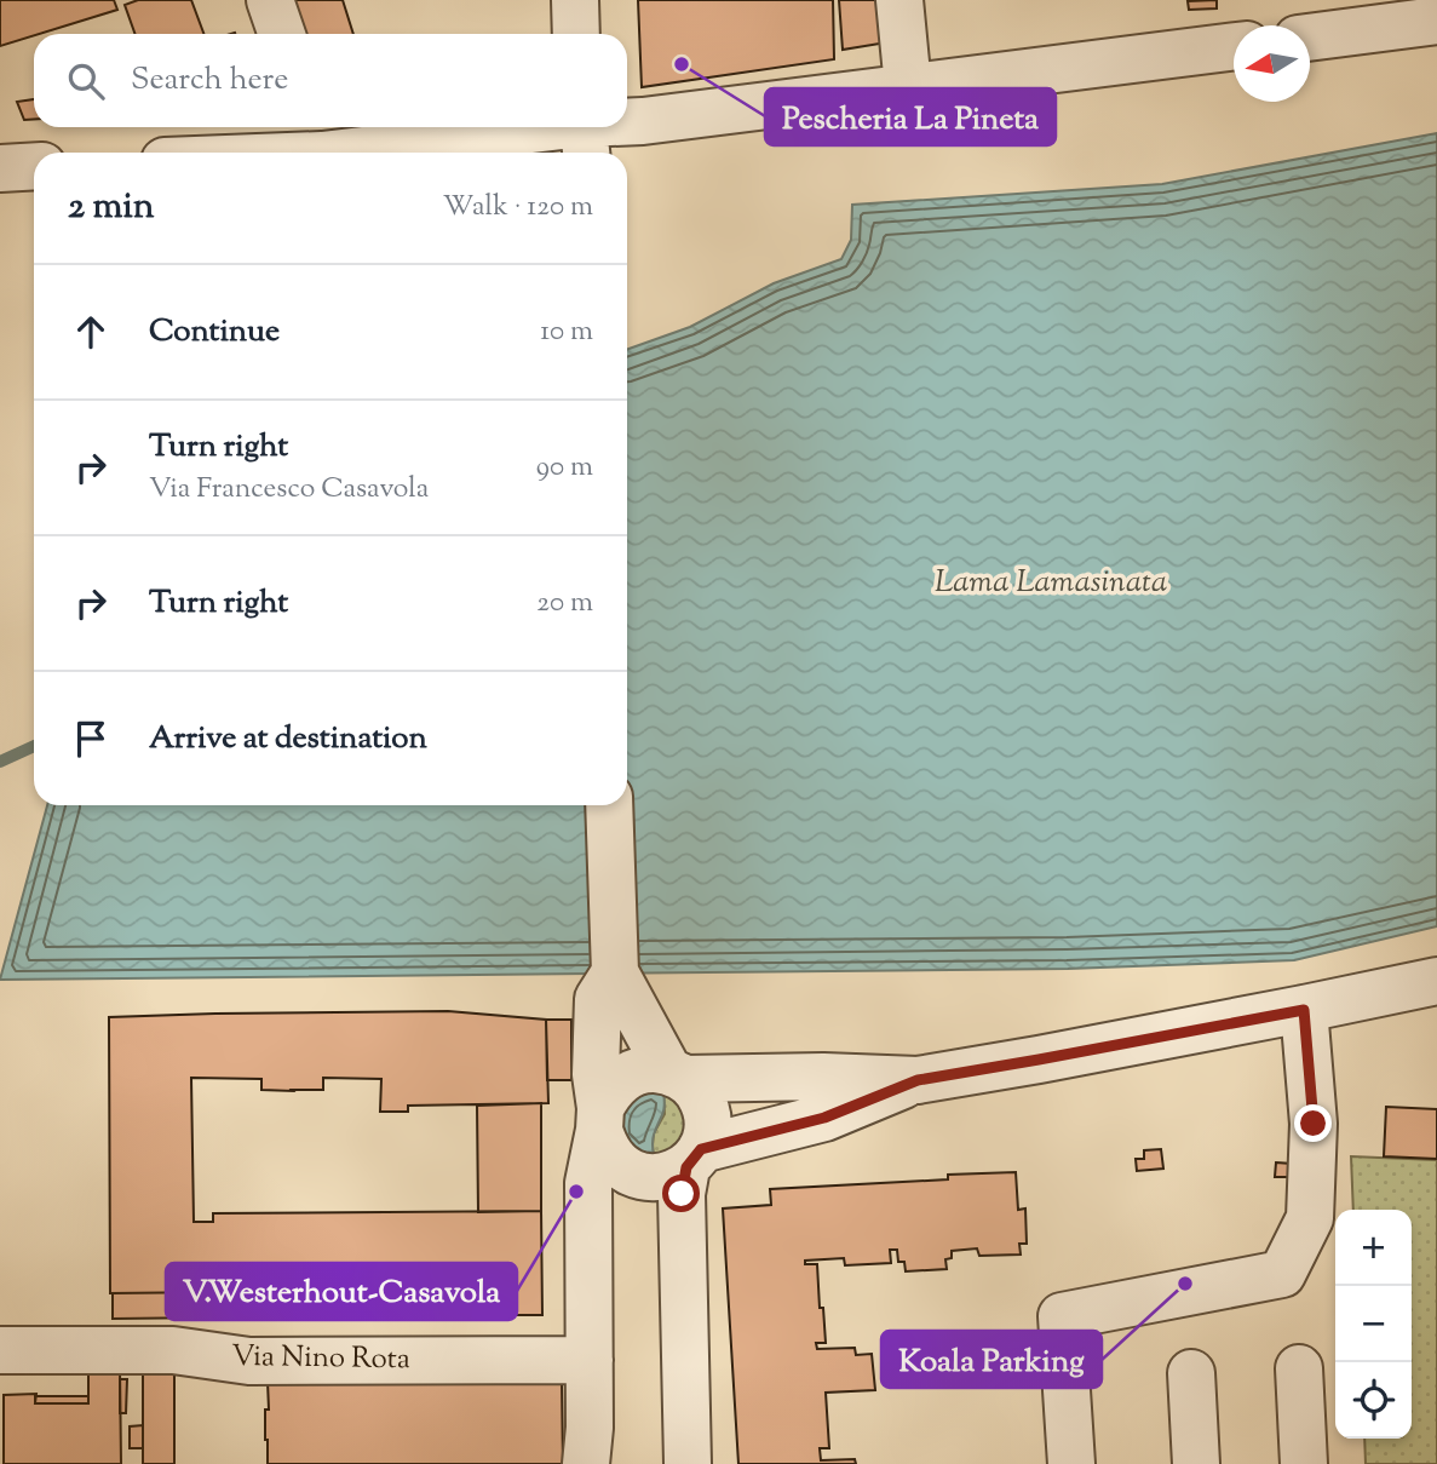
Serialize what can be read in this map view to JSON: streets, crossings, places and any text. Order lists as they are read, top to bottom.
{
  "streets": {
    "street": ["Via Nino Rota"]
  },
  "water": ["Lama Lamasinata"],
  "places": ["Pescheria La Pineta", "V.Westerhout-Casavola", "Koala Parking"],
  "north": "left",
  "page": {
    "search": "Search here",
    "heading": ["2 min", "Walk · 120 m"],
    "list": [
      ["Continue", "10 m"],
      ["Turn right", "Via Francesco Casavola", "90 m"],
      ["Turn right", "20 m"],
      "Arrive at destination"
    ],
    "map_buttons": ["+", "−"]
  }
}
